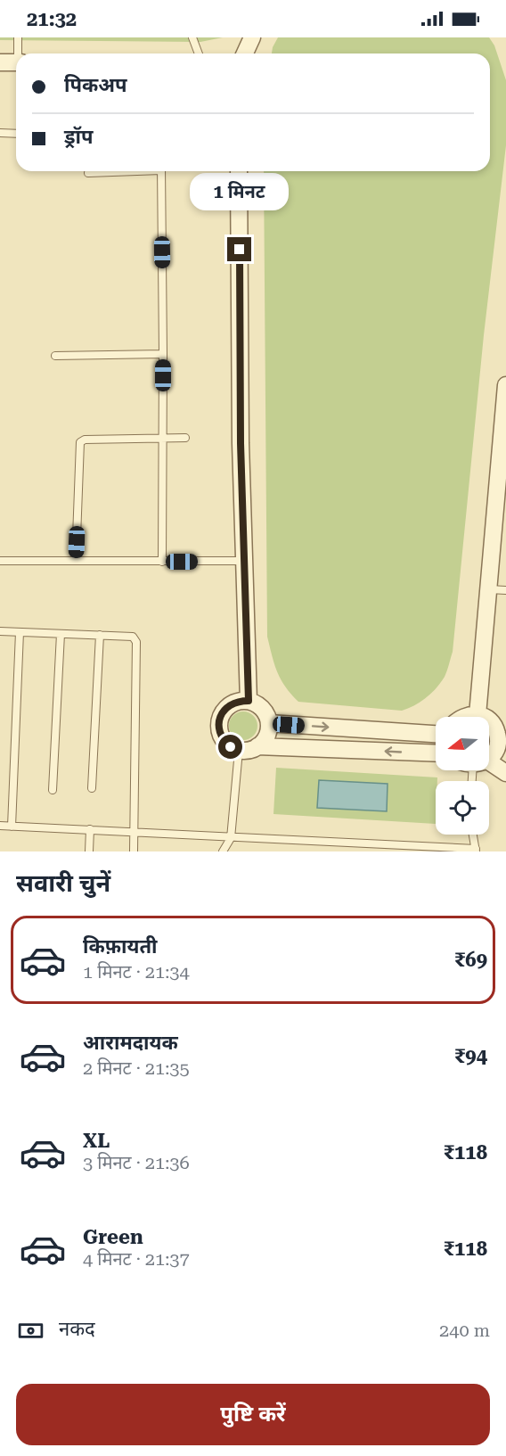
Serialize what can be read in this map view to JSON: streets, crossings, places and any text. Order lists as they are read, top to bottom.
{
  "north": "left",
  "page": {
    "status": "21:32",
    "banner": ["पिकअप", "ड्रॉप"],
    "bubble": "1 मिनट",
    "heading": "सवारी चुनें",
    "list": [
      {
        "name": "किफ़ायती",
        "note": "1 मिनट · 21:34",
        "value": "₹69"
      },
      {
        "name": "आरामदायक",
        "note": "2 मिनट · 21:35",
        "value": "₹94"
      },
      {
        "name": "XL",
        "note": "3 मिनट · 21:36",
        "value": "₹118"
      },
      {
        "name": "Green",
        "note": "4 मिनट · 21:37",
        "value": "₹118"
      }
    ],
    "pay": ["नकद", "240 m"],
    "buttons": "पुष्टि करें"
  }
}
